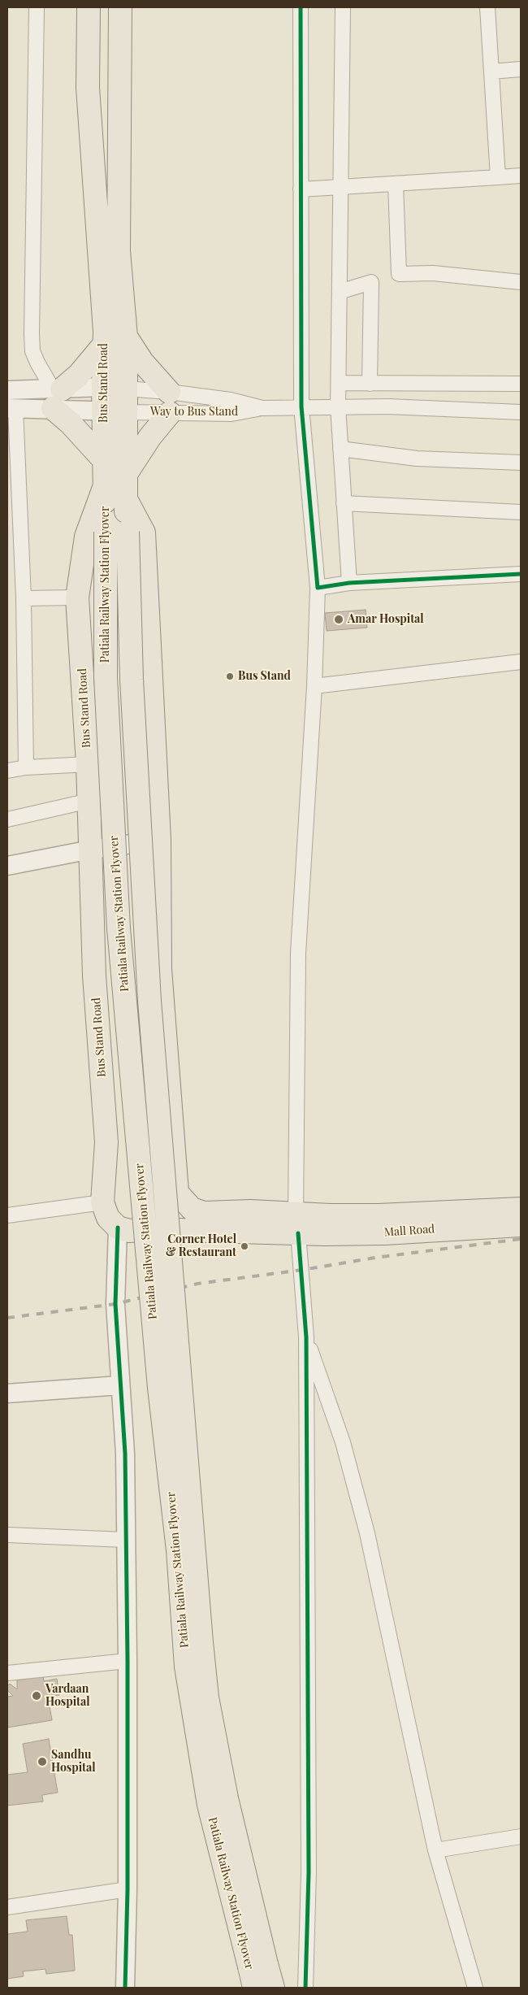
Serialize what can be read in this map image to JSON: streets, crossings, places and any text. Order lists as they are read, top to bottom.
{
  "streets": {
    "main road": ["Bus Stand Road", "Patiala Railway Station Flyover", "Mall Road"],
    "street": ["Way to Bus Stand"]
  },
  "crossings": [
    ["Bus Stand Road", "Way to Bus Stand"],
    ["Bus Stand Road", "Patiala Railway Station Flyover"]
  ],
  "places": [
    "Amar Hospital",
    "Bus Stand",
    "Corner Hotel & Restaurant",
    "Vardaan Hospital",
    "Sandhu Hospital"
  ]
}
